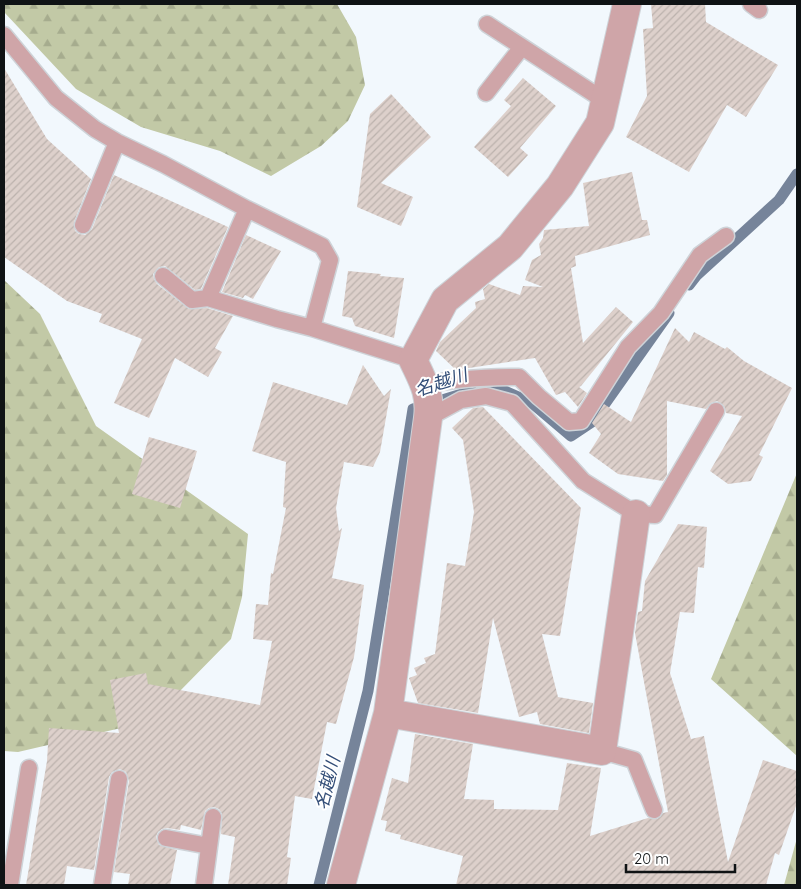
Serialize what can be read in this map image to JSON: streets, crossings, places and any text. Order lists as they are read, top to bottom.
{
  "water": ["名越川"],
  "scale_bar": "20 m"
}
